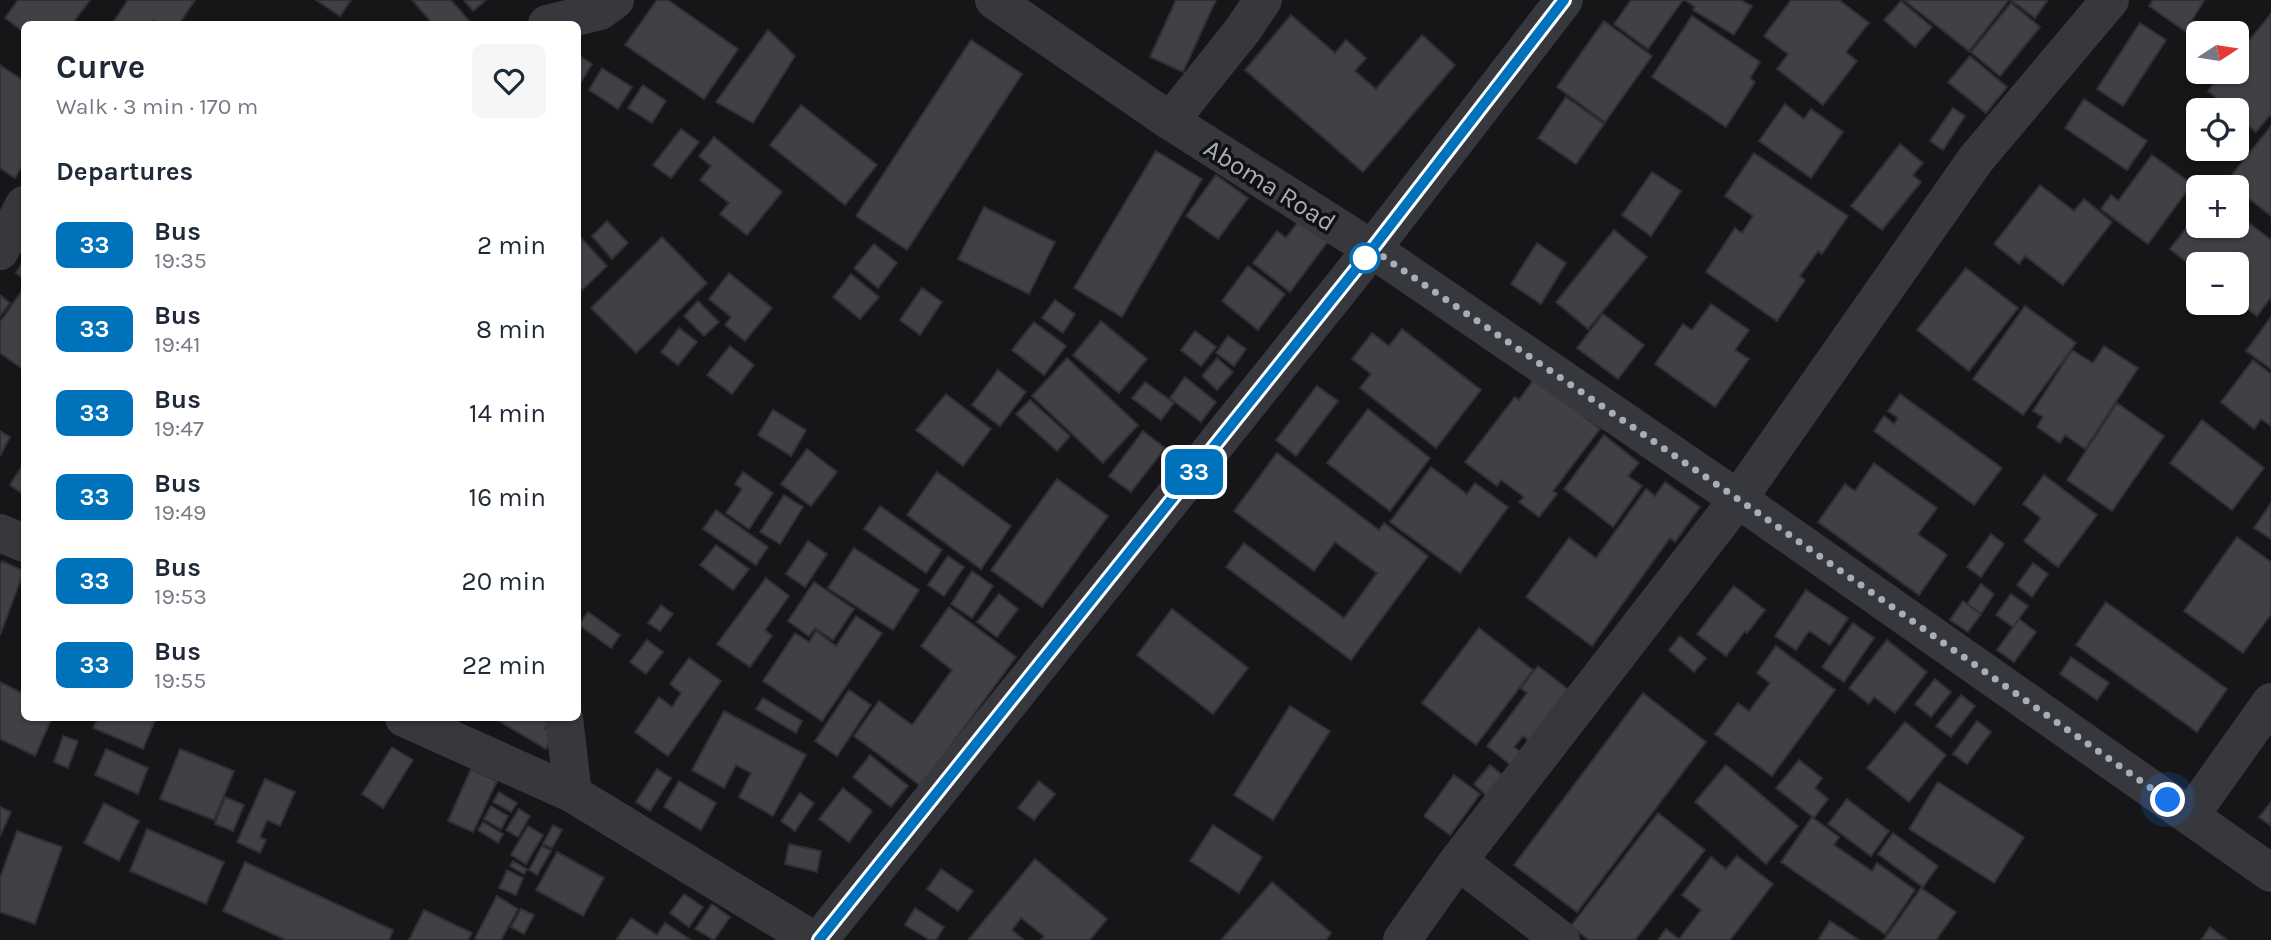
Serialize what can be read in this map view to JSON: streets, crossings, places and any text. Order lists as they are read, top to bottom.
{
  "streets": {
    "street": ["Aboma Road"]
  },
  "lines": ["bus line 33"],
  "north": "right",
  "page": {
    "on_map": "33",
    "map_buttons": ["+", "−"],
    "heading": [
      ["Curve", "Walk · 3 min · 170 m"],
      "Departures"
    ],
    "list": [
      {
        "mark": "33",
        "name": "Bus",
        "note": "19:35",
        "value": "2 min"
      },
      {
        "mark": "33",
        "name": "Bus",
        "note": "19:41",
        "value": "8 min"
      },
      {
        "mark": "33",
        "name": "Bus",
        "note": "19:47",
        "value": "14 min"
      },
      {
        "mark": "33",
        "name": "Bus",
        "note": "19:49",
        "value": "16 min"
      },
      {
        "mark": "33",
        "name": "Bus",
        "note": "19:53",
        "value": "20 min"
      },
      {
        "mark": "33",
        "name": "Bus",
        "note": "19:55",
        "value": "22 min"
      }
    ]
  }
}
